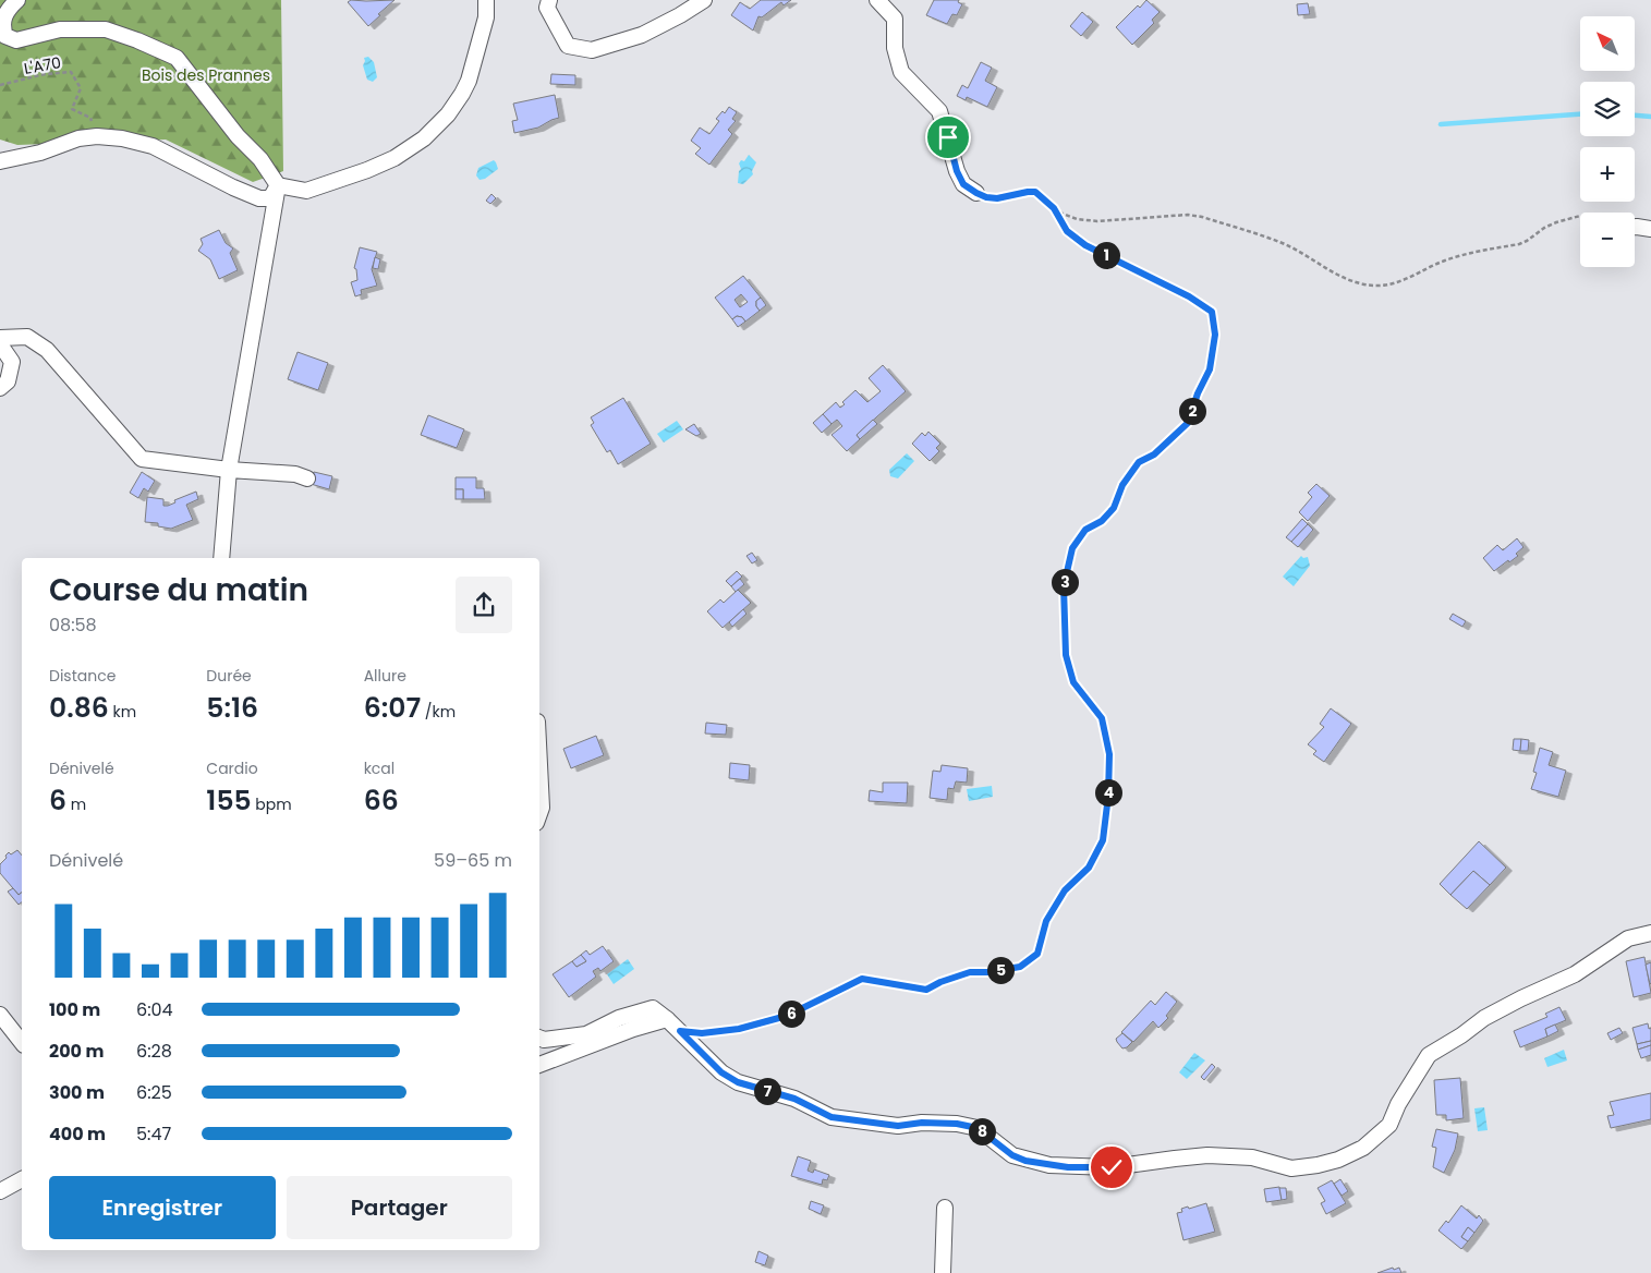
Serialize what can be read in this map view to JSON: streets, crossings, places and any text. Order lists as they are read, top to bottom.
{
  "streets": {
    "path": ["L'A70"]
  },
  "parks": ["Bois des Prannes"],
  "north": "top left",
  "page": {
    "map_buttons": ["+", "−"],
    "pins": [
      "1",
      "2",
      "3",
      "4",
      "5",
      "6",
      "7",
      "8"
    ],
    "heading": ["Course du matin", "08:58"],
    "stats": [
      ["Distance", "0.86 km"],
      ["Durée", "5:16"],
      ["Allure", "6:07 /km"],
      ["Dénivelé", "6 m"],
      ["Cardio", "155 bpm"],
      ["kcal", "66"]
    ],
    "chart": ["Dénivelé", "59–65 m"],
    "list": [
      {
        "name": "100 m",
        "note": "6:04"
      },
      {
        "name": "200 m",
        "note": "6:28"
      },
      {
        "name": "300 m",
        "note": "6:25"
      },
      {
        "name": "400 m",
        "note": "5:47"
      }
    ],
    "buttons": ["Enregistrer", "Partager"]
  }
}
